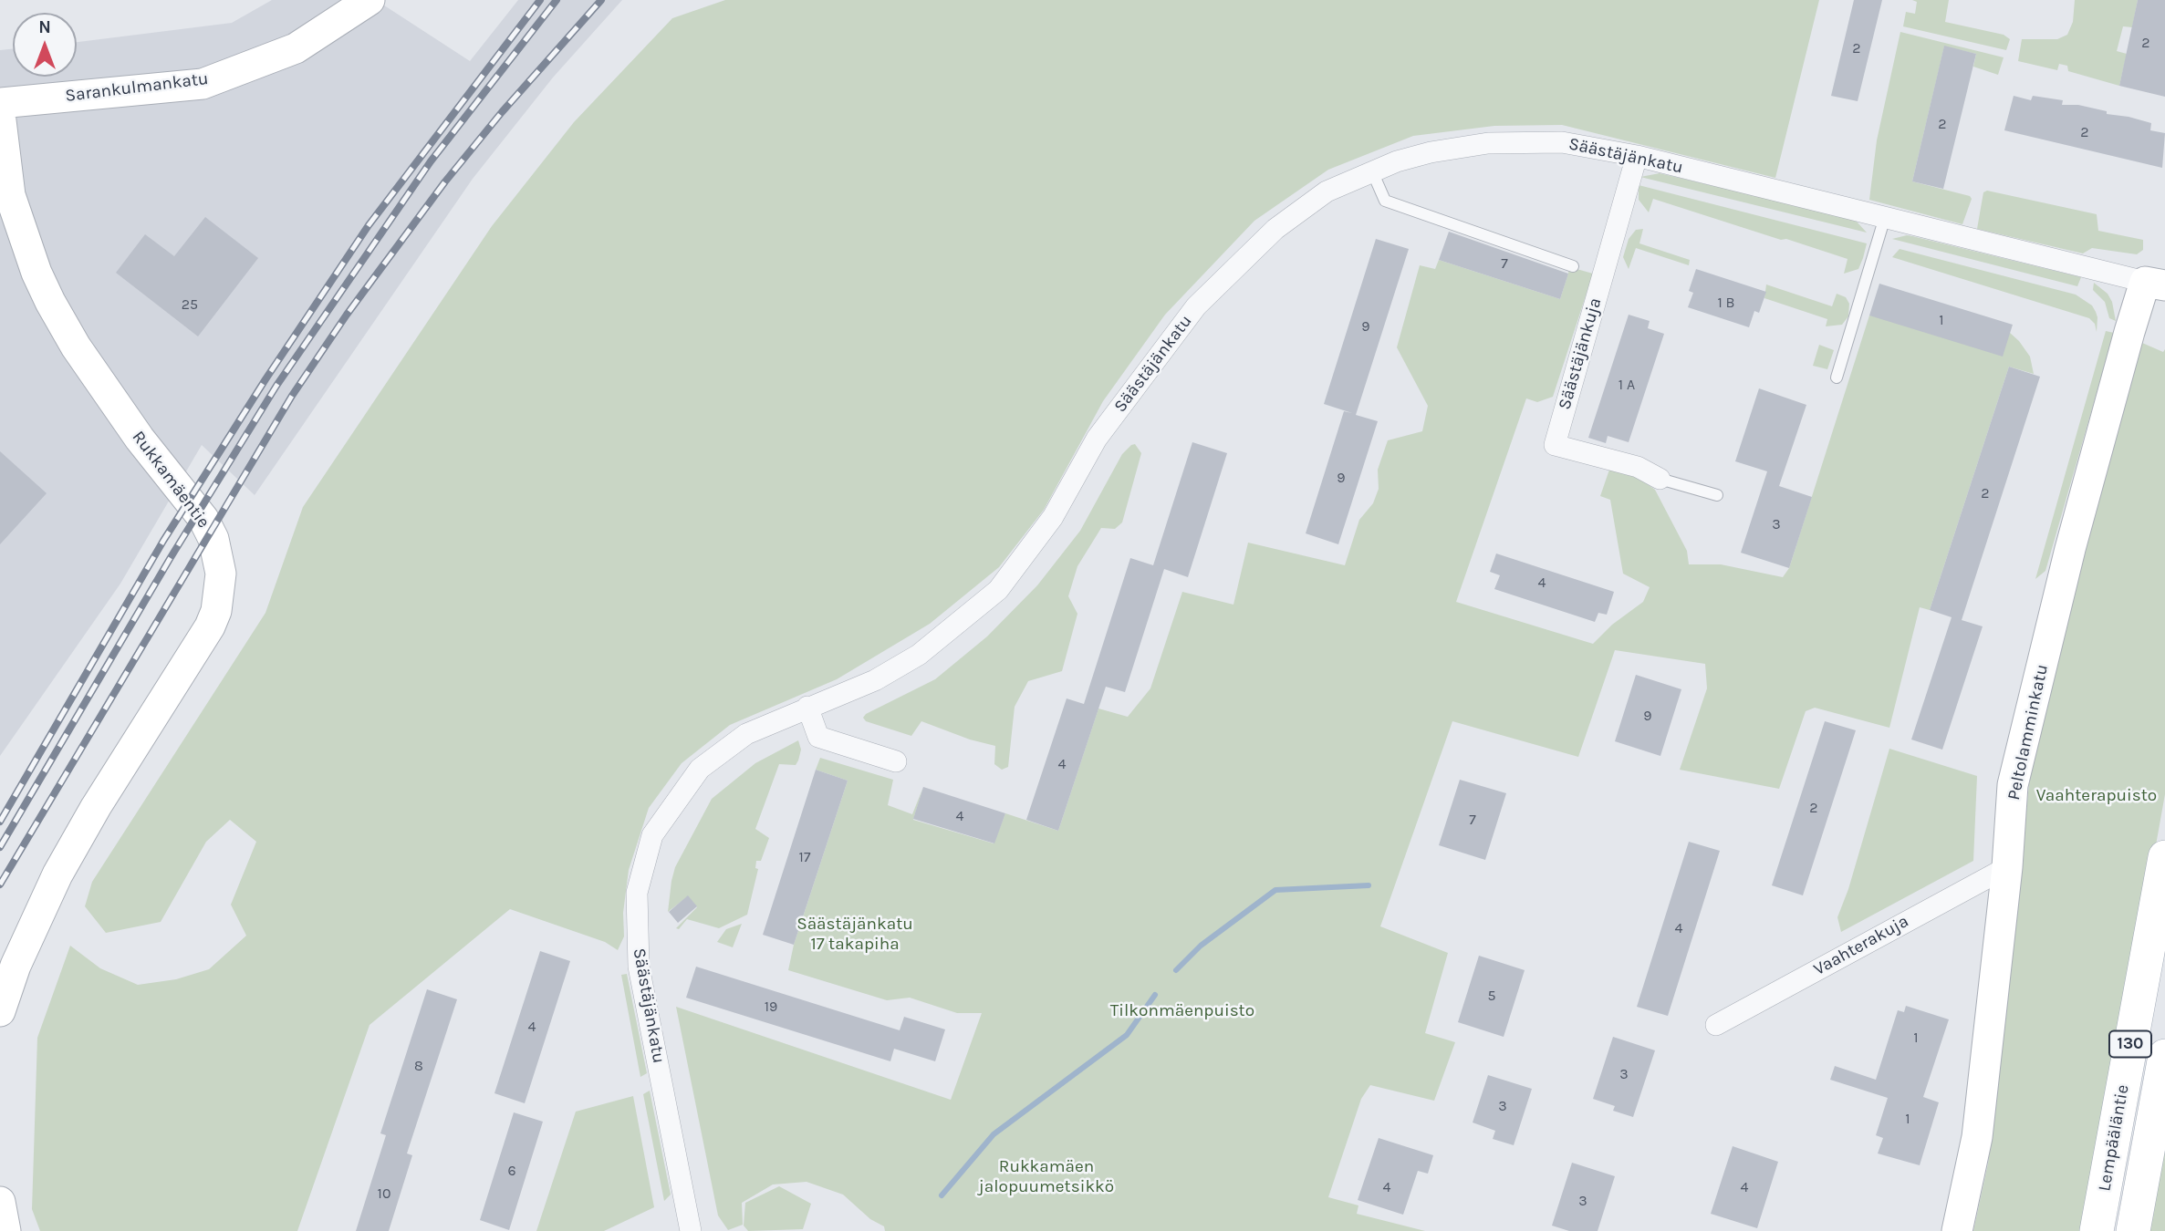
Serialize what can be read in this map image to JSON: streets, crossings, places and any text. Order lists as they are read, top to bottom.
{
  "streets": {
    "main road": [
      "Sarankulmankatu",
      "Rukkamäentie",
      "Peltolamminkatu",
      "130",
      "Lempääläntie"
    ],
    "street": ["Säästäjänkatu", "Säästäjänkuja", "Vaahterakuja"]
  },
  "crossings": [
    ["Säästäjänkatu", "Säästäjänkuja"],
    ["Säästäjänkatu", "Peltolamminkatu"],
    ["Peltolamminkatu", "Vaahterakuja"]
  ],
  "parks": [
    "Vaahterapuisto",
    "Säästäjänkatu 17 takapiha",
    "Tilkonmäenpuisto",
    "Rukkamäen jalopuumetsikkö"
  ],
  "house_numbers": [
    "2",
    "2",
    "2",
    "2",
    "7",
    "1 B",
    "25",
    "1",
    "9",
    "1 A",
    "9",
    "2",
    "3",
    "4",
    "9",
    "4",
    "2",
    "4",
    "7",
    "17",
    "4",
    "5",
    "19",
    "4",
    "1",
    "8",
    "3",
    "3",
    "1",
    "6",
    "4",
    "4",
    "10",
    "3"
  ],
  "north": "top"
}
